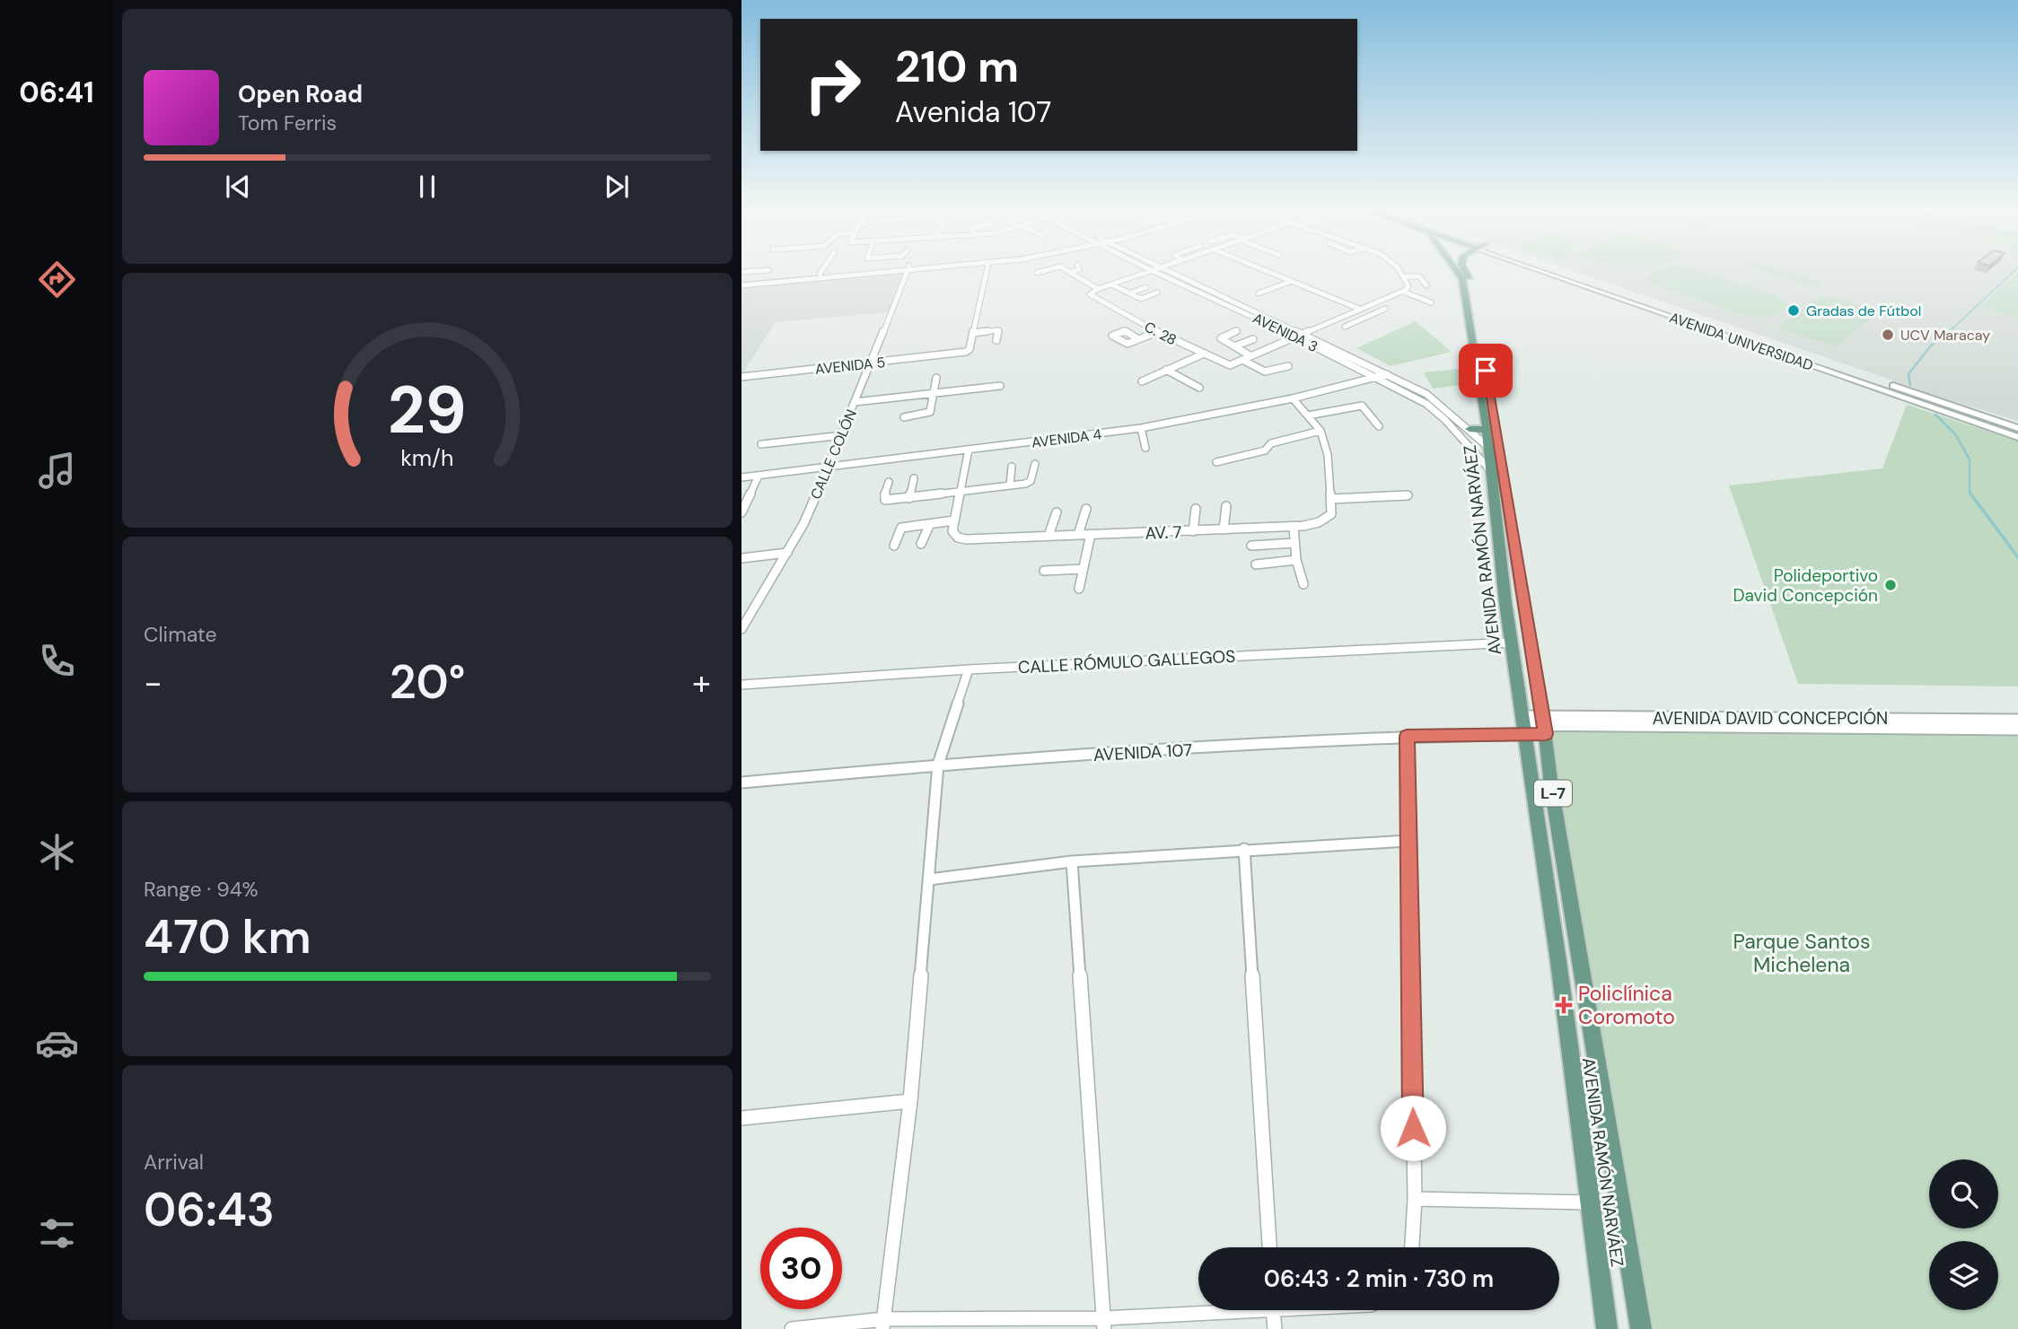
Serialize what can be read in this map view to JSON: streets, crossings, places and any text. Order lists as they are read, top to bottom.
{
  "streets": {
    "main road": ["AVENIDA RAMÓN NARVÁEZ", "L-7"],
    "street": [
      "AVENIDA 3",
      "C. 28",
      "AVENIDA UNIVERSIDAD",
      "AVENIDA 5",
      "AVENIDA 4",
      "CALLE COLÓN",
      "AV. 7",
      "CALLE RÓMULO GALLEGOS",
      "AVENIDA DAVID CONCEPCIÓN",
      "AVENIDA 107"
    ]
  },
  "crossings": [
    ["AVENIDA 3", "AVENIDA 4"],
    ["AVENIDA 3", "AVENIDA RAMÓN NARVÁEZ"],
    ["AVENIDA 5", "CALLE COLÓN"],
    ["AVENIDA 4", "CALLE COLÓN"],
    ["AVENIDA RAMÓN NARVÁEZ", "CALLE RÓMULO GALLEGOS"],
    ["AVENIDA RAMÓN NARVÁEZ", "AVENIDA DAVID CONCEPCIÓN"],
    ["AVENIDA RAMÓN NARVÁEZ", "AVENIDA 107"],
    ["AVENIDA DAVID CONCEPCIÓN", "AVENIDA 107"]
  ],
  "parks": ["Parque Santos Michelena"],
  "places": {
    "other": ["Gradas de Fútbol", "UCV Maracay", "Polideportivo David Concepción"],
    "health": ["Policlínica Coromoto"]
  },
  "page": {
    "tabs": "06:41",
    "turn": ["210 m", "Avenida 107"],
    "song": ["Open Road", "Tom Ferris"],
    "tile": [
      "Climate",
      ["Range · 94%", "470 km"],
      ["Arrival", "06:43"]
    ],
    "heat": ["−", "20°", "+"],
    "limit": "30",
    "trip": "06:43 · 2 min · 730 m",
    "gauge": ["29", "km/h"]
  }
}
